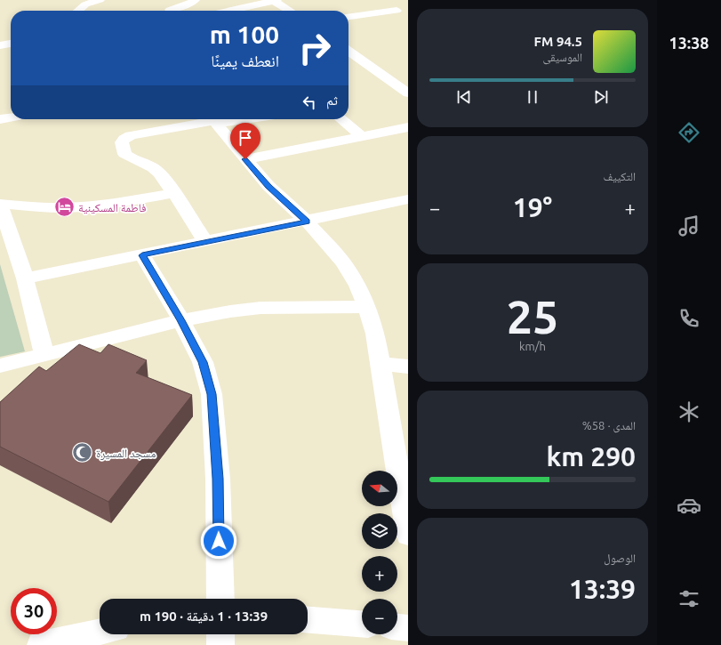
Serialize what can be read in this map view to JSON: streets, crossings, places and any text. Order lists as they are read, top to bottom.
{
  "places": {
    "hotel": ["فاطمة المسكينية"],
    "mosque": ["مسجد المسيرة"]
  },
  "north": "left",
  "page": {
    "tabs": "13:38",
    "turn": ["100 m", "انعطف يمينًا"],
    "song": ["94.5 FM", "الموسيقى"],
    "then": "ثم",
    "tile": [
      "التكييف",
      ["25", "km/h"],
      ["المدى · 58%", "290 km"],
      ["الوصول", "13:39"]
    ],
    "heat": ["−", "19°", "+"],
    "map_buttons": ["+", "−"],
    "limit": "30",
    "trip": "13:39 · 1 دقيقة · 190 m"
  }
}
